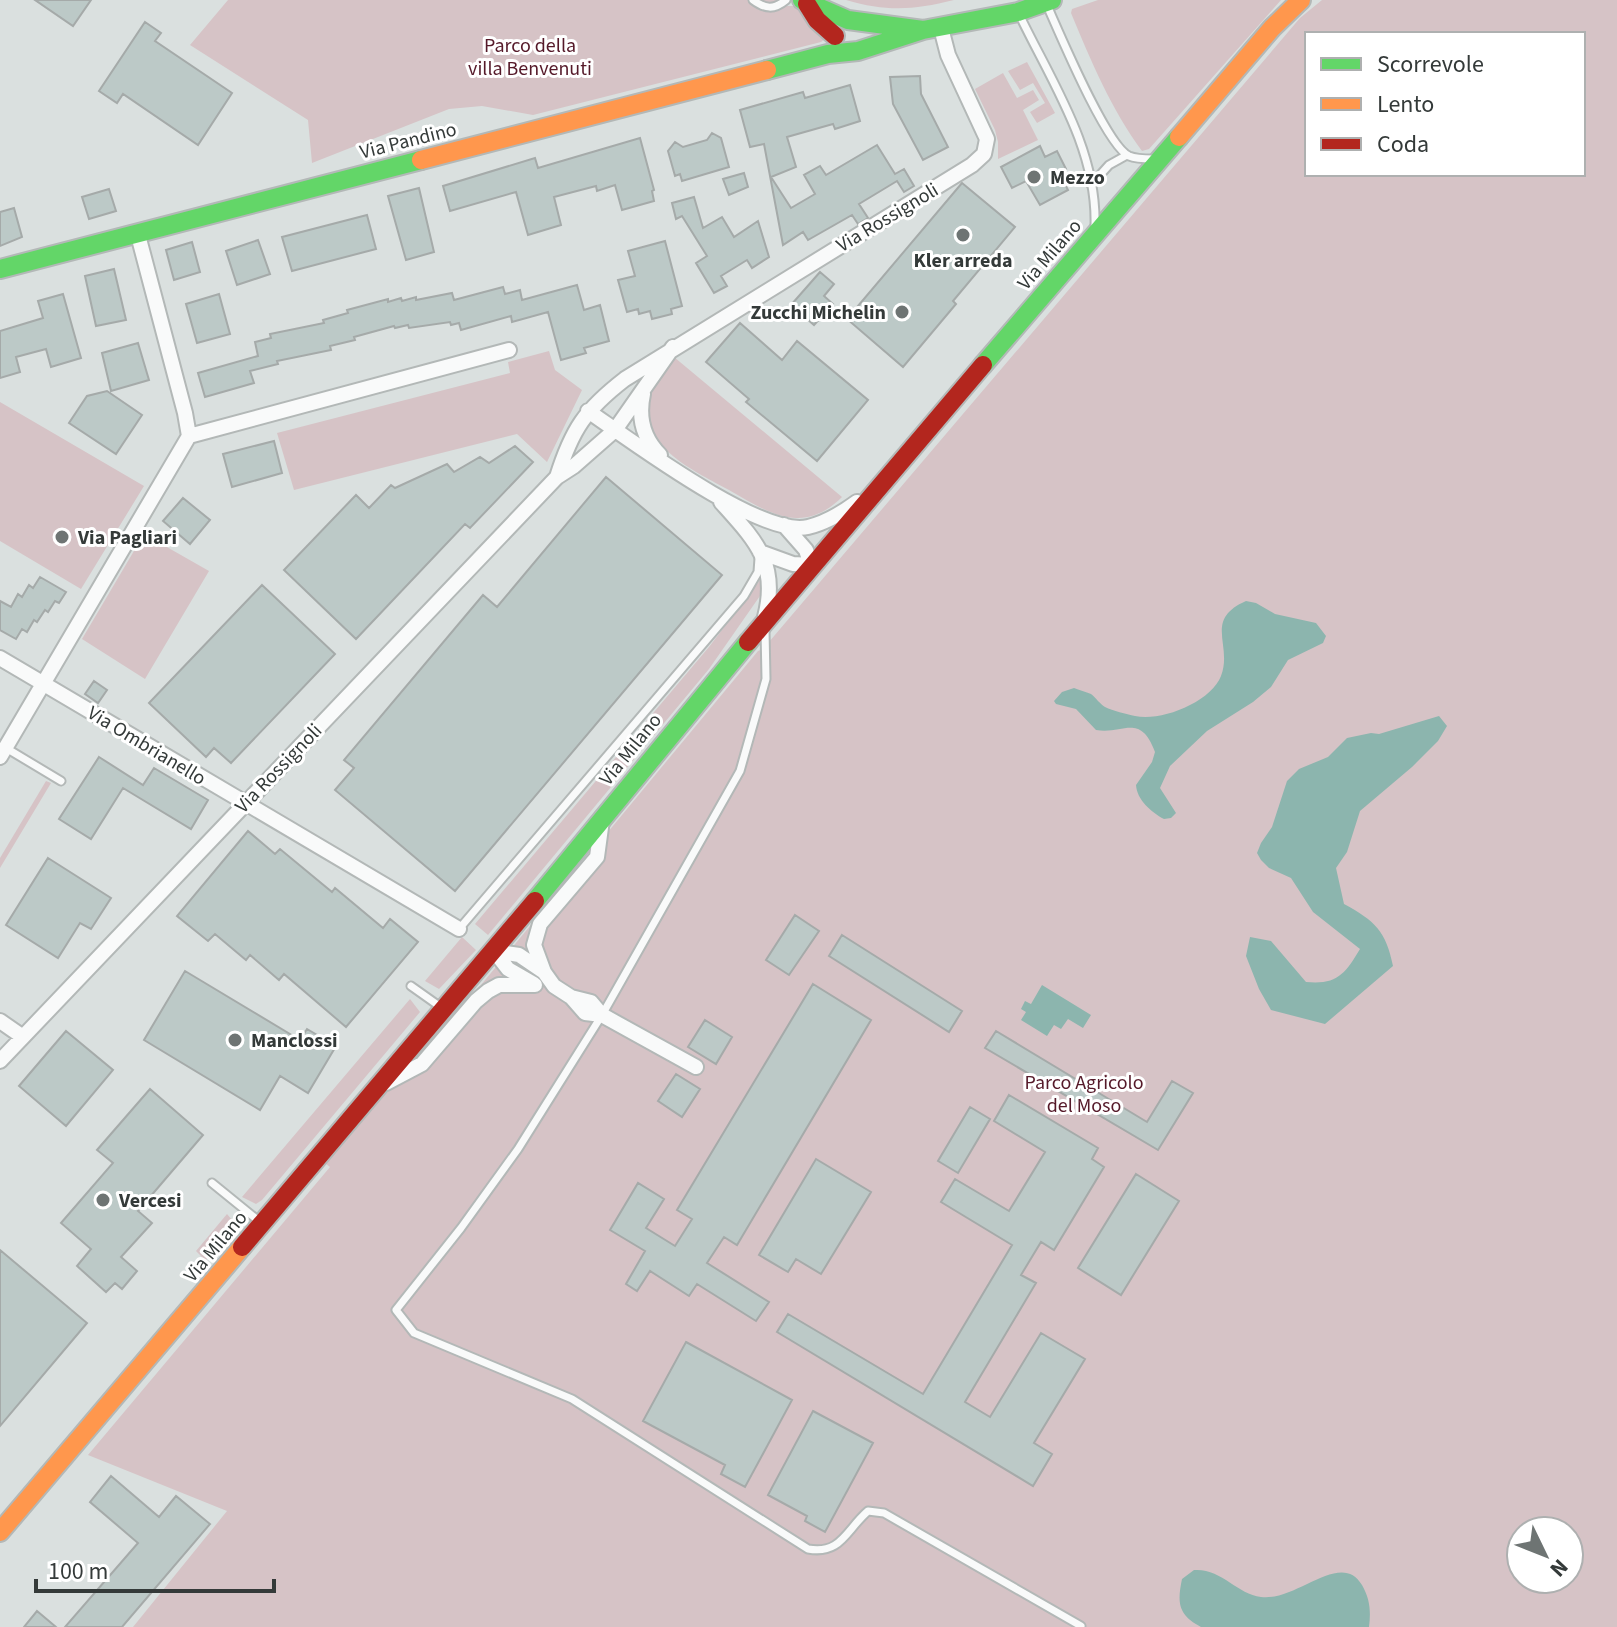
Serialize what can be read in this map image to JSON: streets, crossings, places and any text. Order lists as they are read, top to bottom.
{
  "streets": {
    "main road": ["Via Pandino", "Via Milano"],
    "street": ["Via Rossignoli", "Via Ombrianello"]
  },
  "crossings": [
    ["Via Pandino", "Via Rossignoli"],
    ["Via Rossignoli", "Via Ombrianello"]
  ],
  "parks": ["Parco della villa Benvenuti", "Parco Agricolo del Moso"],
  "places": [
    "Mezzo",
    "Kler arreda",
    "Zucchi Michelin",
    "Via Pagliari",
    "Manclossi",
    "Vercesi"
  ],
  "legend": ["Scorrevole", "Lento", "Coda"],
  "scale_bar": "100 m",
  "north": "bottom right"
}
